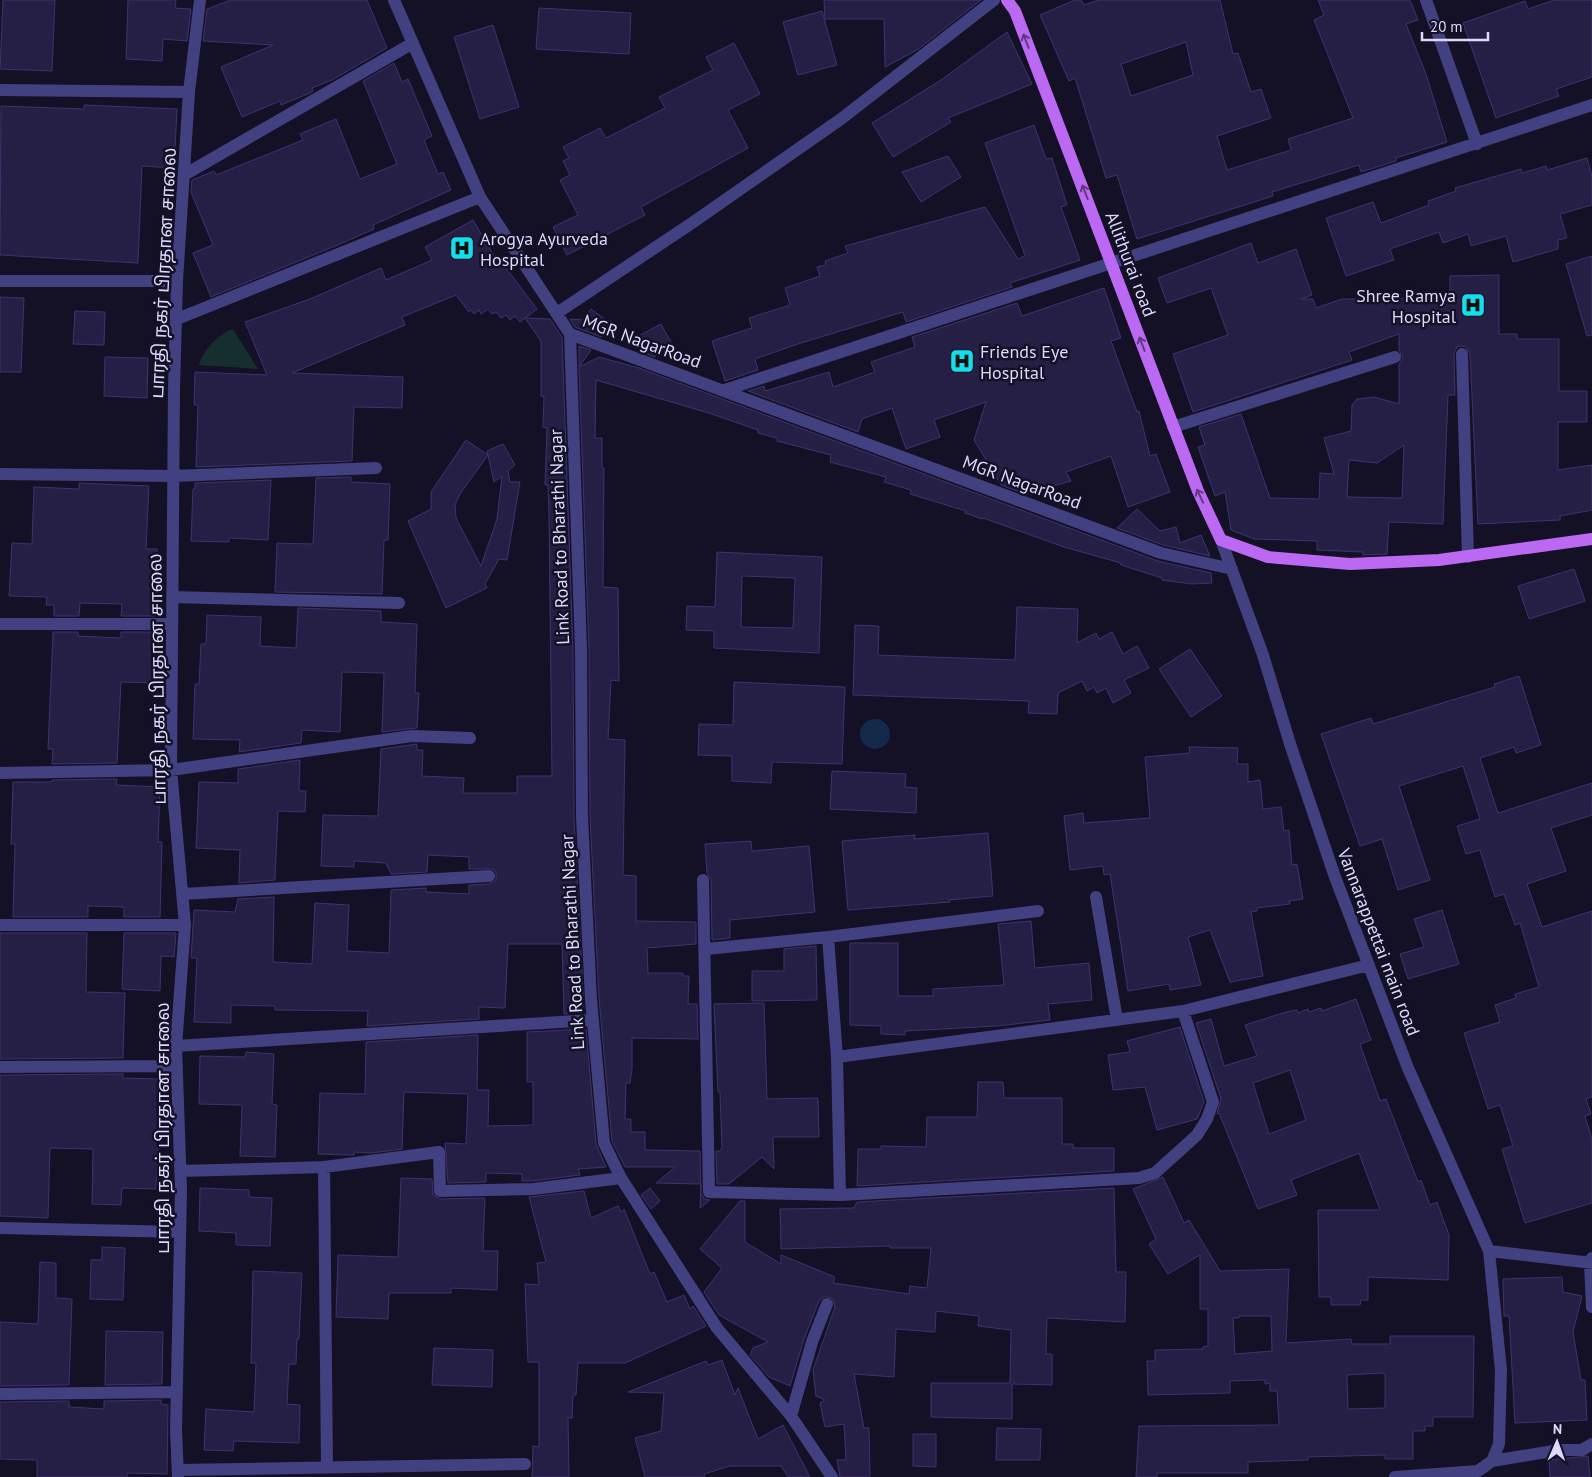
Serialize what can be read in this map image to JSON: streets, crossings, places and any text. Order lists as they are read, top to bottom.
{
  "streets": {
    "main road": ["Allithurai road"],
    "street": [
      "பாரதி நகர் பிரதான சாலை",
      "MGR NagarRoad",
      "Link Road to Bharathi Nagar",
      "Vannarappettai main road"
    ]
  },
  "crossings": [
    ["Allithurai road", "Vannarappettai main road"],
    ["MGR NagarRoad", "Link Road to Bharathi Nagar"],
    ["MGR NagarRoad", "Vannarappettai main road"]
  ],
  "one_way": ["Allithurai road"],
  "places": {
    "hospital": ["Arogya Ayurveda Hospital", "Shree Ramya Hospital", "Friends Eye Hospital"]
  },
  "scale_bar": "20 m",
  "north": "top"
}
